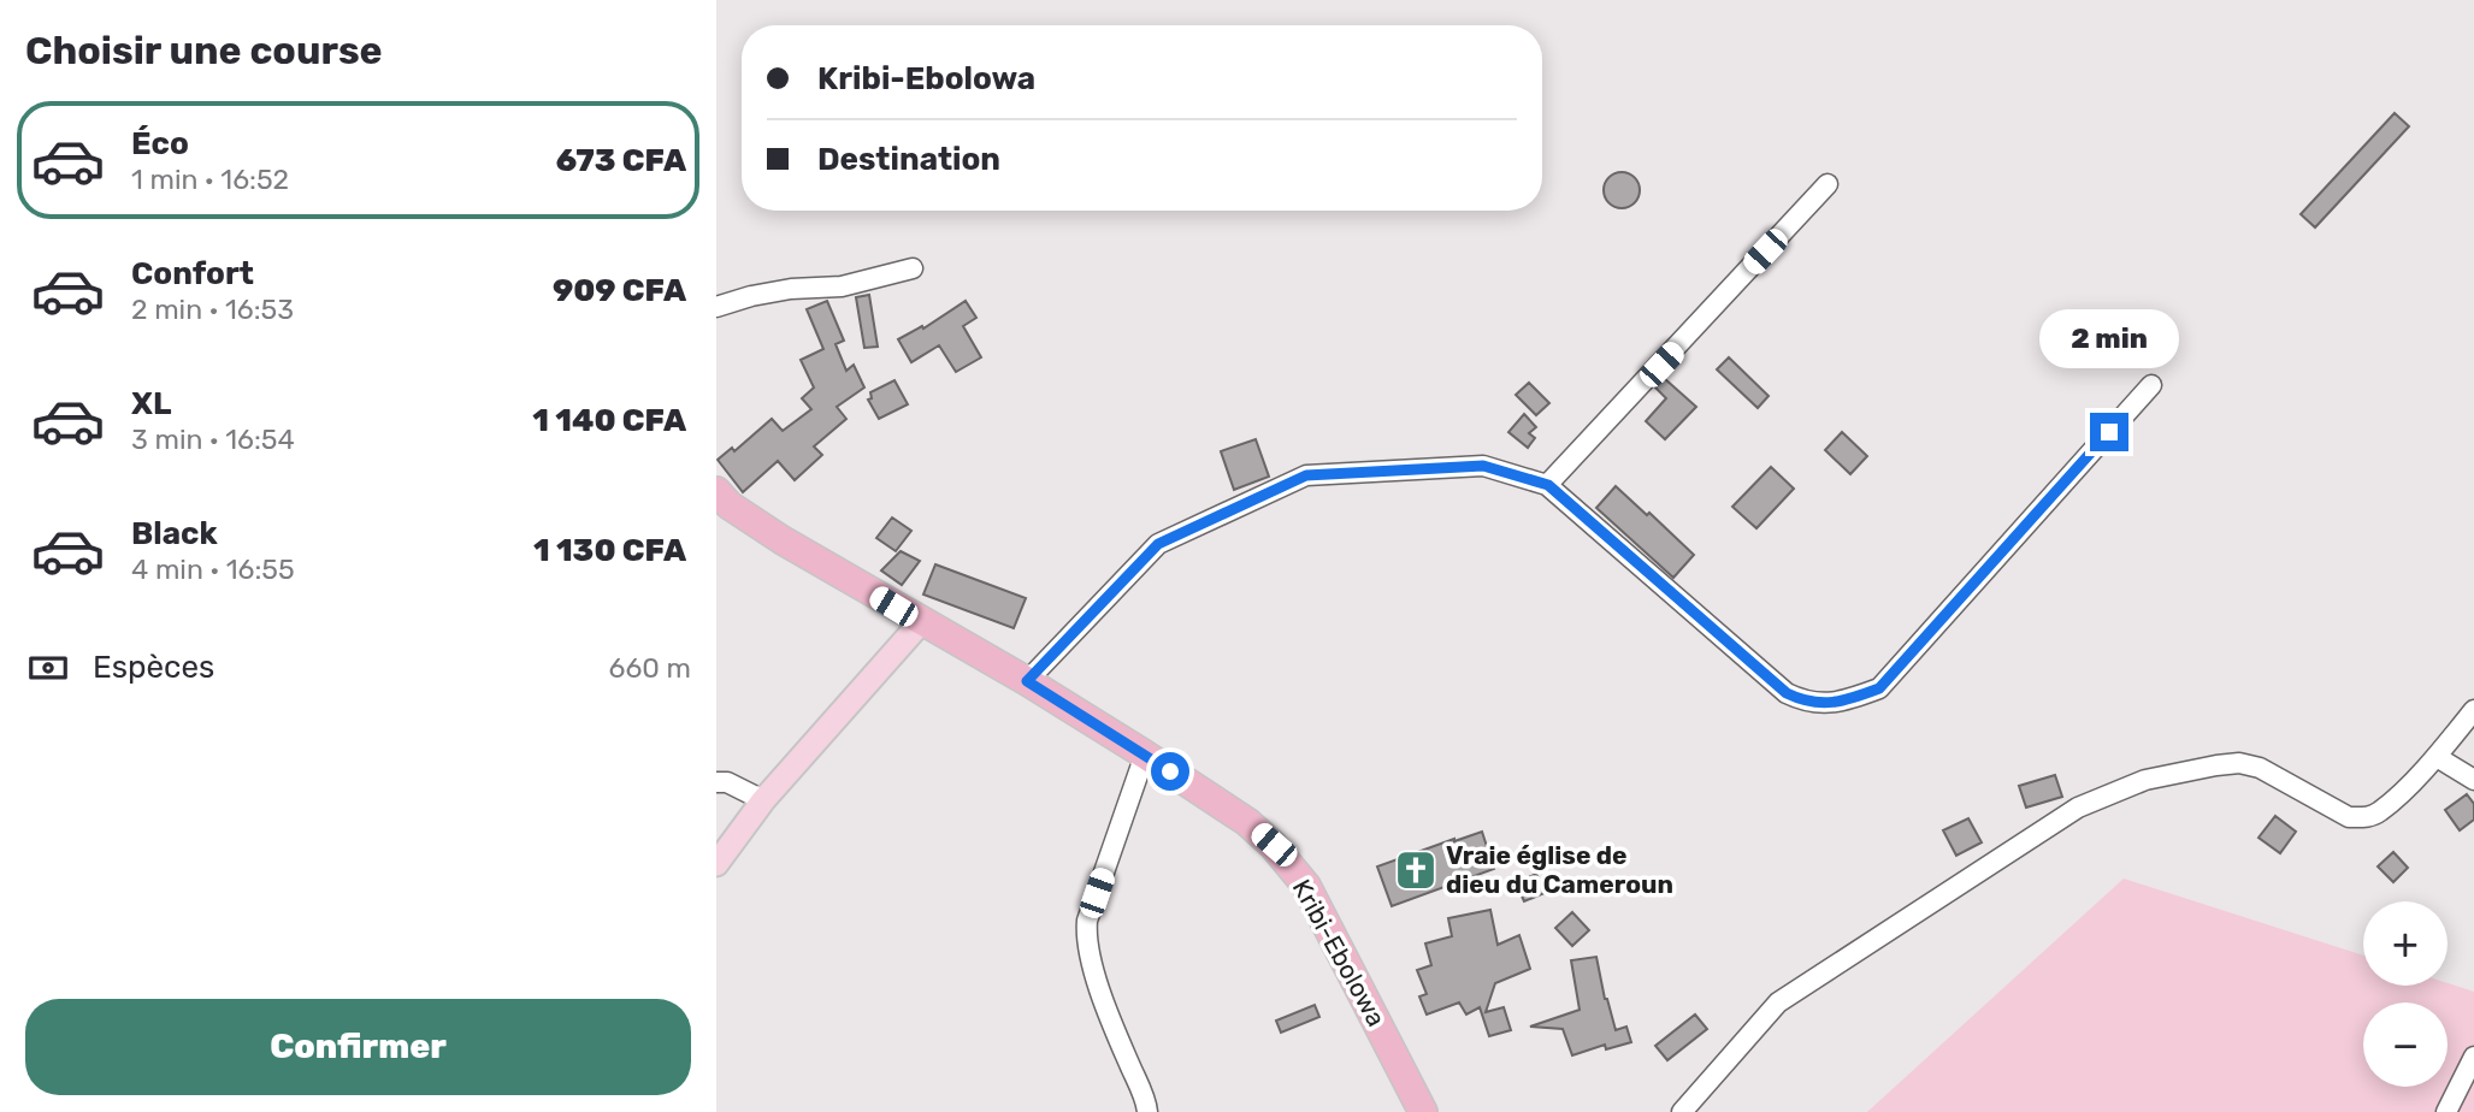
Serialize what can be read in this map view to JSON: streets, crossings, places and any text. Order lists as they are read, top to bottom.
{
  "streets": {
    "highway": ["Kribi-Ebolowa"]
  },
  "places": {
    "church": ["Vraie église de dieu du Cameroun"]
  },
  "page": {
    "heading": "Choisir une course",
    "banner": ["Kribi-Ebolowa", "Destination"],
    "list": [
      {
        "name": "Éco",
        "note": "1 min · 16:52",
        "value": "673 CFA"
      },
      {
        "name": "Confort",
        "note": "2 min · 16:53",
        "value": "909 CFA"
      },
      {
        "name": "XL",
        "note": "3 min · 16:54",
        "value": "1 140 CFA"
      },
      {
        "name": "Black",
        "note": "4 min · 16:55",
        "value": "1 130 CFA"
      }
    ],
    "bubble": "2 min",
    "pay": ["Espèces", "660 m"],
    "map_buttons": ["+", "−"],
    "buttons": "Confirmer"
  }
}
